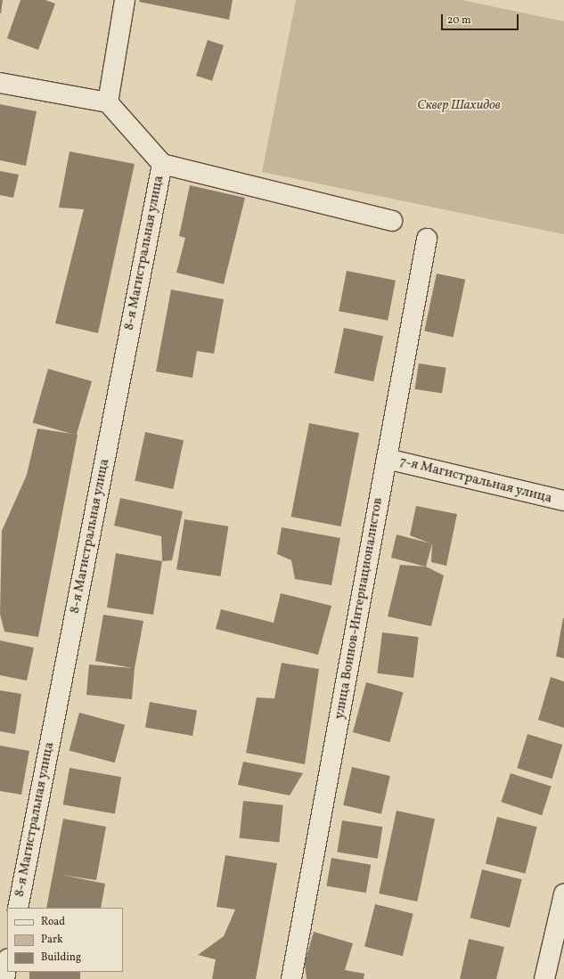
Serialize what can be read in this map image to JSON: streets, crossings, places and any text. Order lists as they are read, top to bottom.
{
  "streets": {
    "street": ["8-я Магистральная улица", "7-я Магистральная улица", "улица Воинов-Интернационалистов"]
  },
  "crossings": [
    ["7-я Магистральная улица", "улица Воинов-Интернационалистов"]
  ],
  "parks": ["Сквер Шахидов"],
  "legend": ["Road", "Park", "Building"],
  "scale_bar": "20 m"
}
